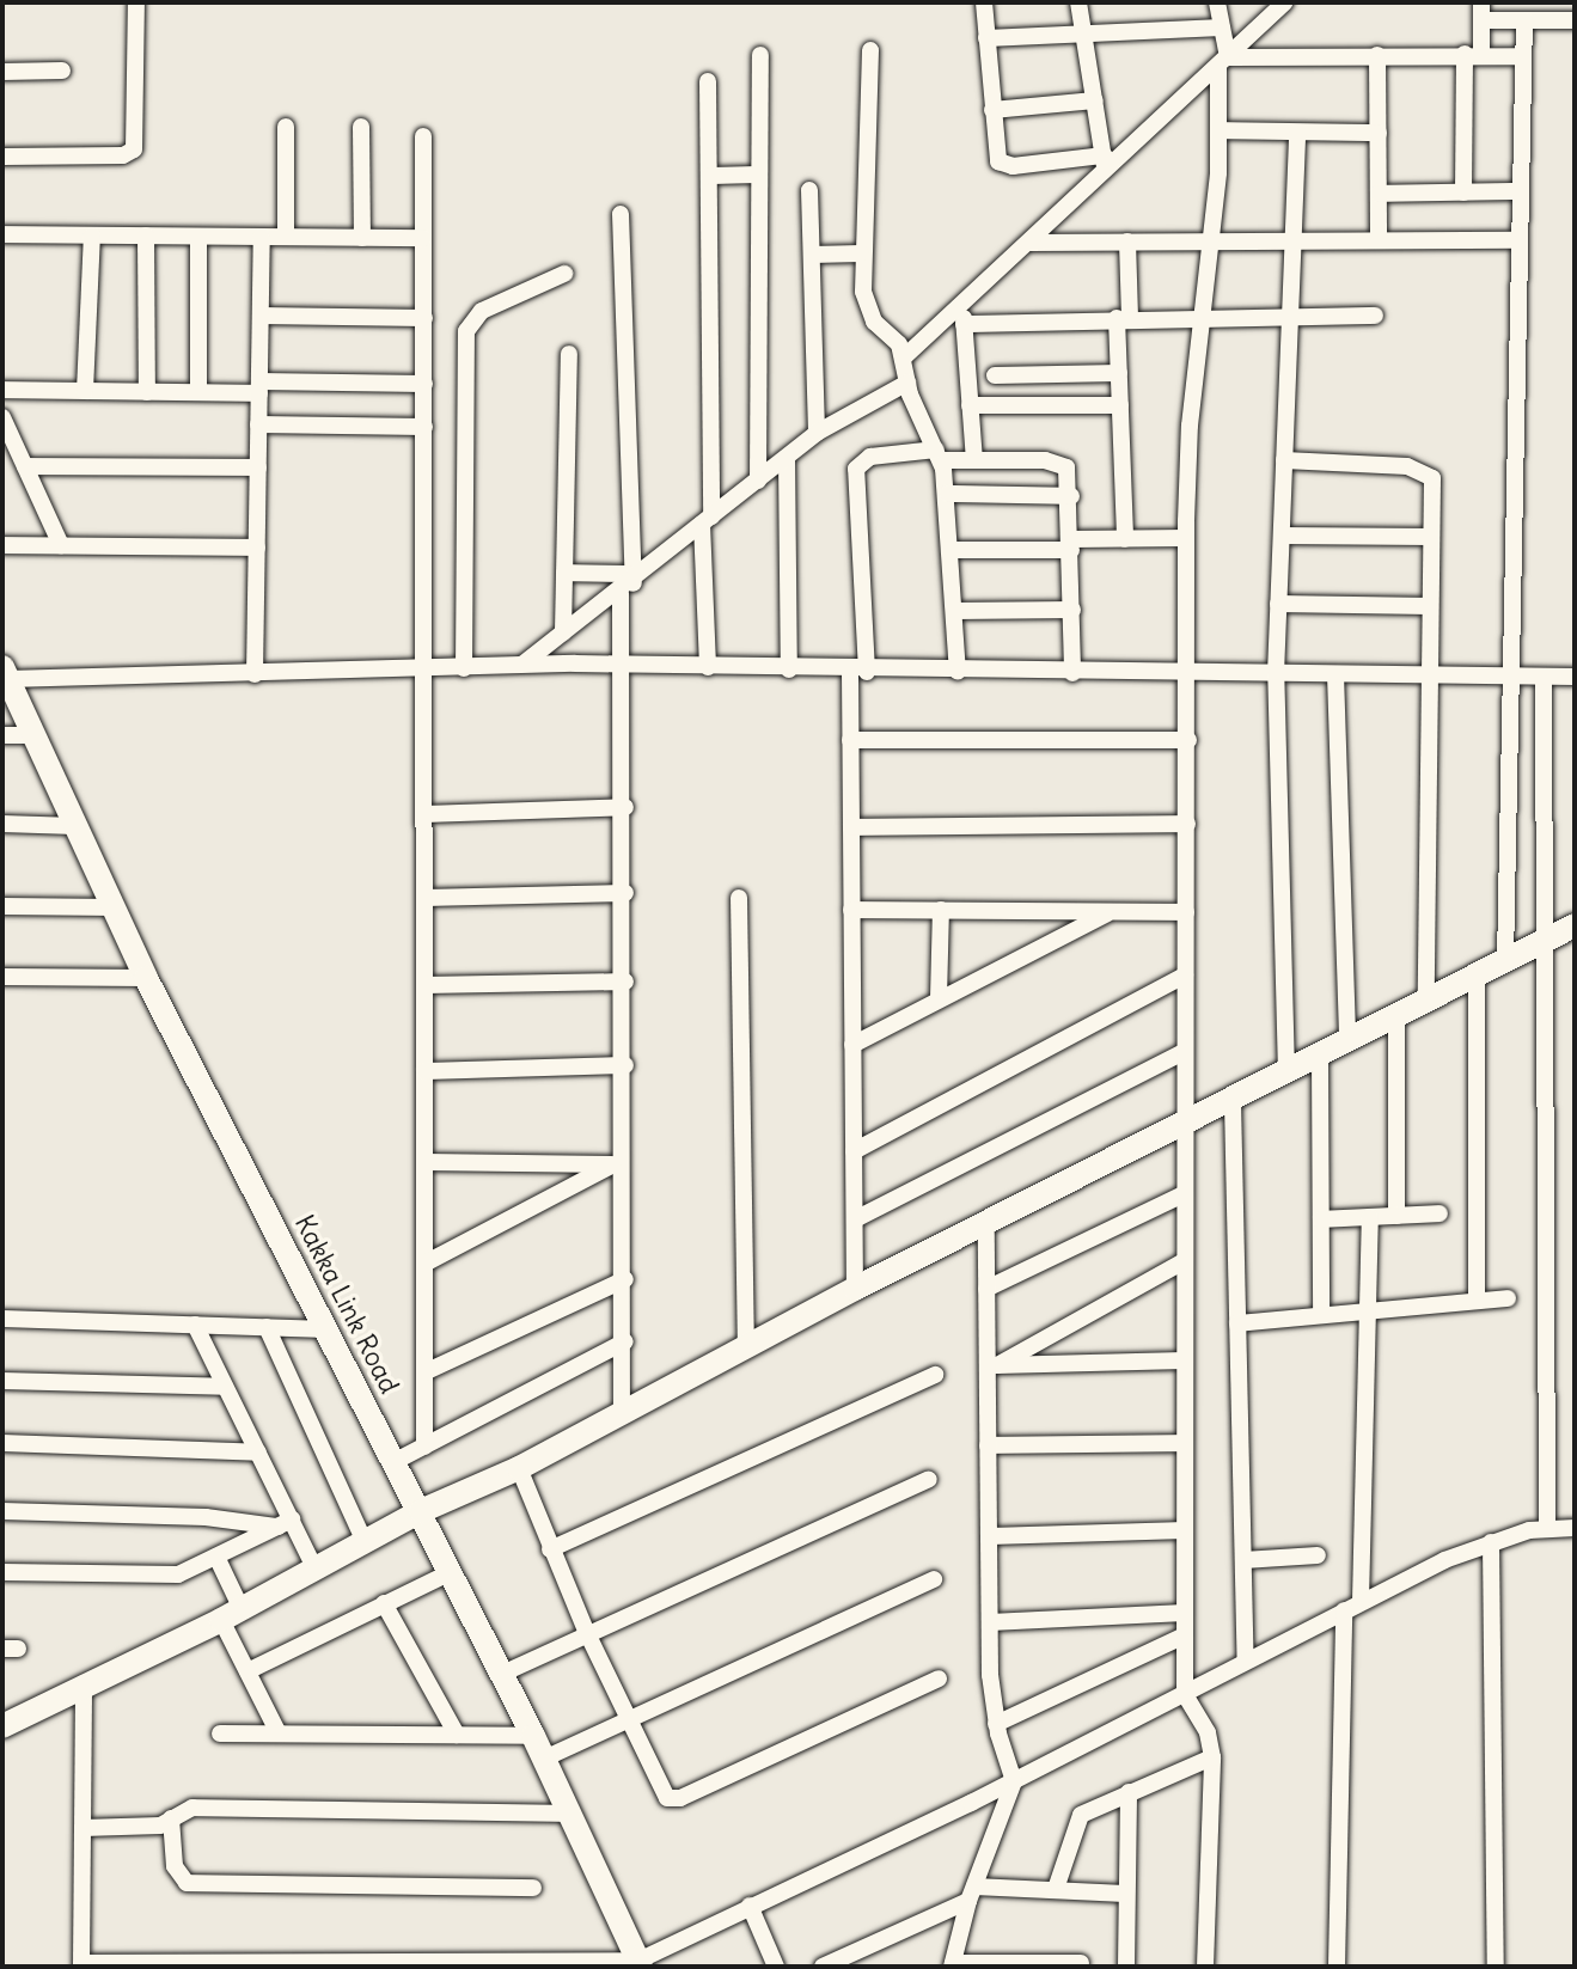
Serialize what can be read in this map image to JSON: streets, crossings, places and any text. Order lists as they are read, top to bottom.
{
  "streets": {
    "street": ["Kakka Link Road"]
  }
}
